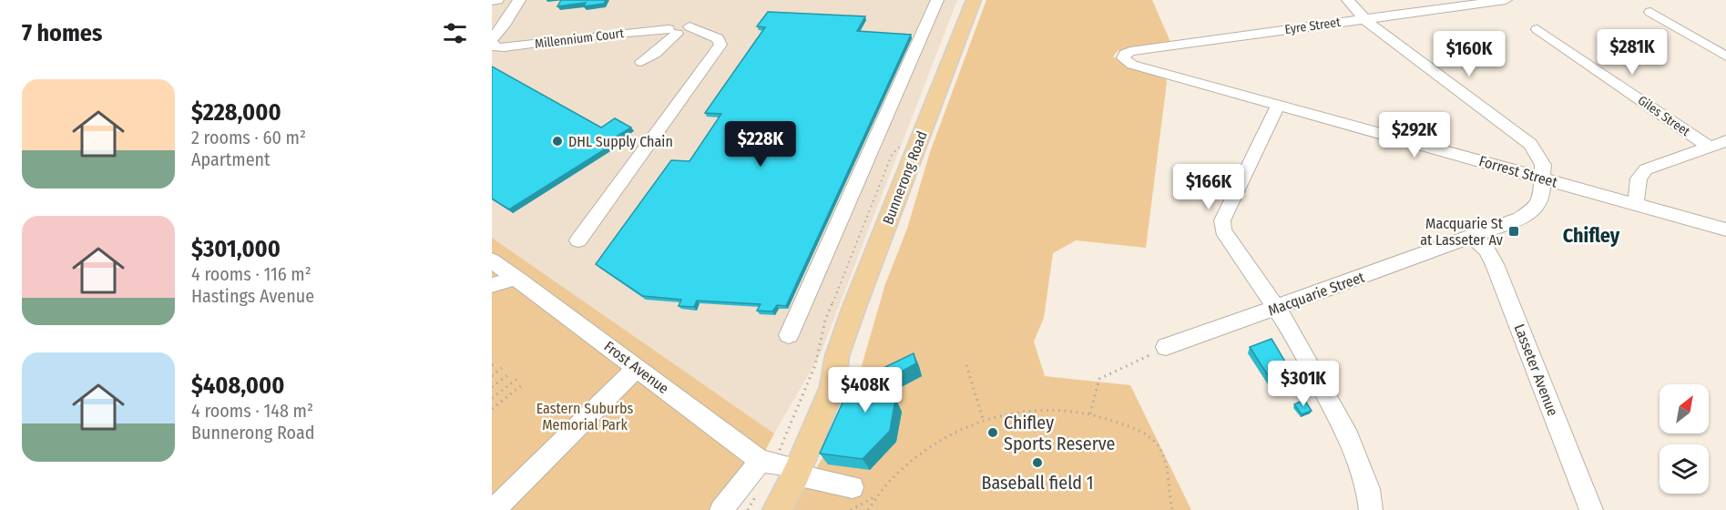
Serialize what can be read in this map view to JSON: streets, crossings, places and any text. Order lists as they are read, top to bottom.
{
  "streets": {
    "main road": ["Bunnerong Road"],
    "street": [
      "Eyre Street",
      "Millennium Court",
      "Giles Street",
      "Forrest Street",
      "Macquarie Street",
      "Frost Avenue",
      "Lasseter Avenue"
    ]
  },
  "crossings": [
    ["Eyre Street", "Forrest Street"],
    ["Forrest Street", "Macquarie Street"],
    ["Bunnerong Road", "Frost Avenue"],
    ["Macquarie Street", "Lasseter Avenue"]
  ],
  "districts": ["Chifley"],
  "parks": ["Eastern Suburbs Memorial Park"],
  "places": {
    "other": ["DHL Supply Chain", "Chifley Sports Reserve", "Baseball field 1"],
    "transit": ["Macquarie St at Lasseter Av"]
  },
  "north": "top right",
  "page": {
    "heading": "7 homes",
    "price": [
      "$281K",
      "$160K",
      "$292K",
      "$228K",
      "$166K",
      "$301K",
      "$408K"
    ],
    "list": [
      {
        "name": "$228,000",
        "note": "2 rooms · 60 m² · Apartment"
      },
      {
        "name": "$301,000",
        "note": "4 rooms · 116 m² · Hastings Avenue"
      },
      {
        "name": "$408,000",
        "note": "4 rooms · 148 m² · Bunnerong Road"
      }
    ]
  }
}
